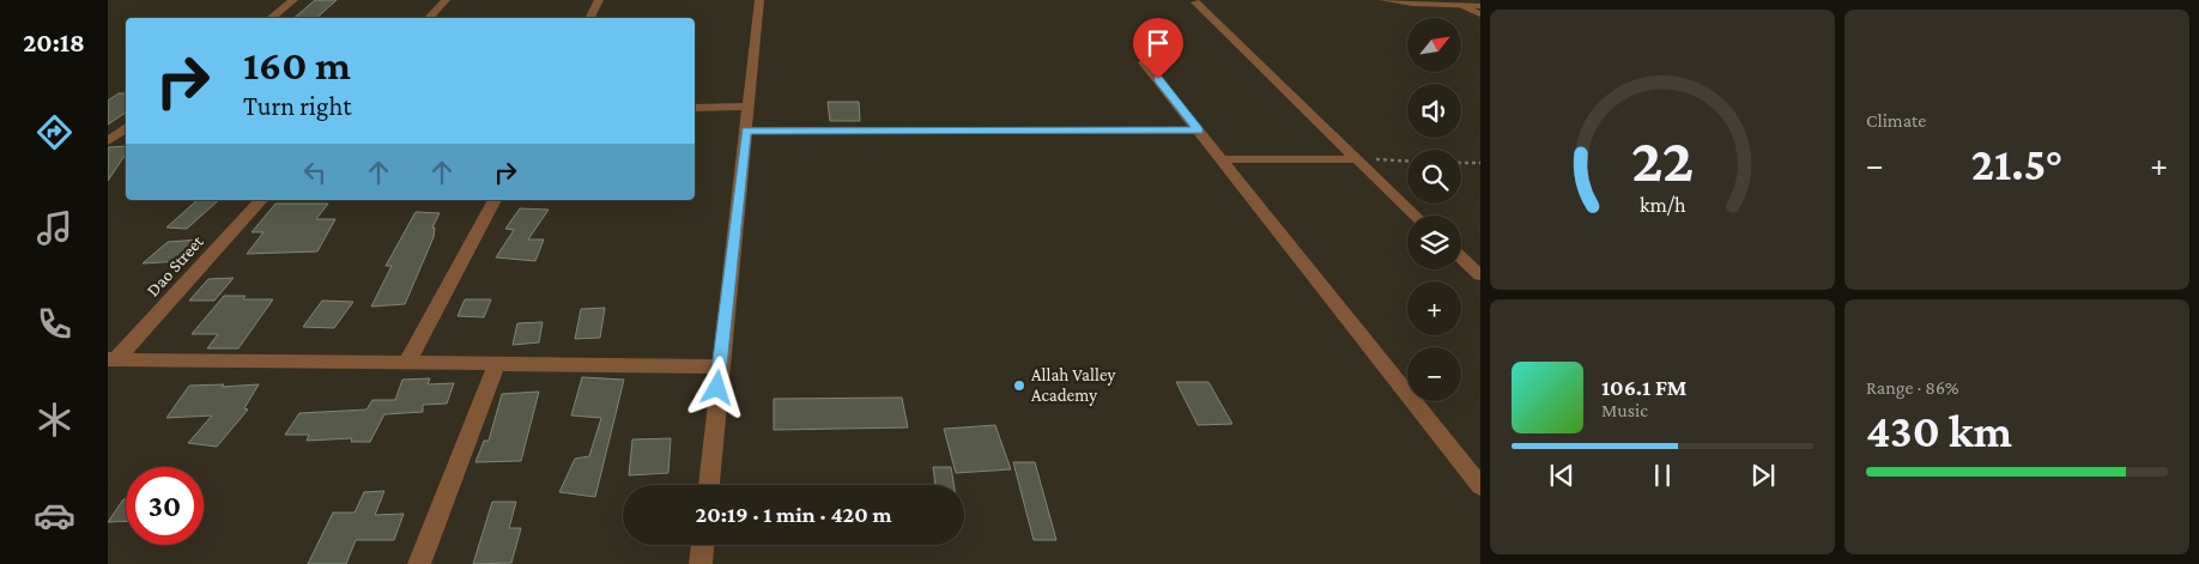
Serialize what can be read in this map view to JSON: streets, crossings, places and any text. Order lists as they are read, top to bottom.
{
  "streets": {
    "street": ["Dao Street"]
  },
  "places": ["Allah Valley Academy"],
  "north": "top right",
  "page": {
    "tabs": "20:18",
    "tile": [
      "Climate",
      ["Range · 86%", "430 km"]
    ],
    "map_buttons": ["+", "−"],
    "turn": ["160 m", "Turn right"],
    "heat": ["−", "21.5°", "+"],
    "song": ["106.1 FM", "Music"],
    "limit": "30",
    "trip": "20:19 · 1 min · 420 m",
    "gauge": ["22", "km/h"]
  }
}
